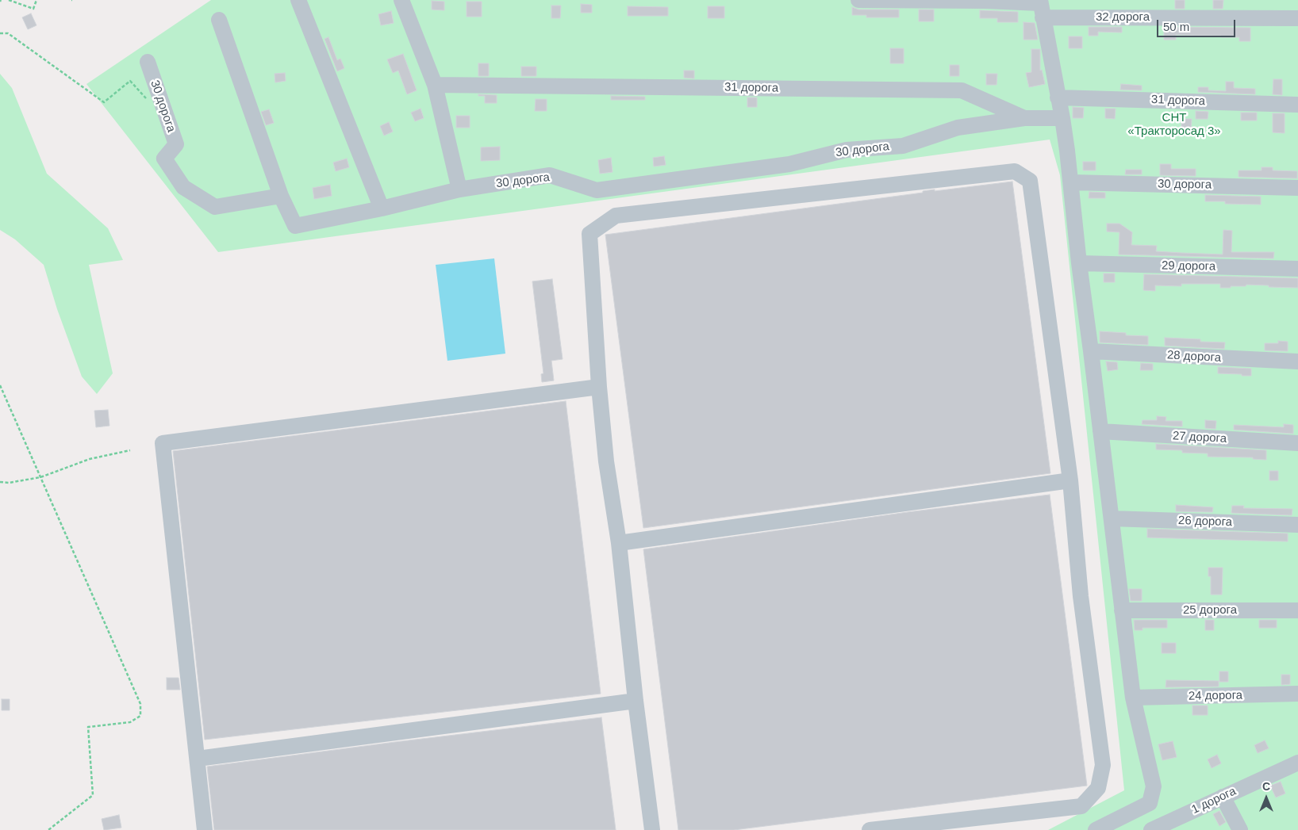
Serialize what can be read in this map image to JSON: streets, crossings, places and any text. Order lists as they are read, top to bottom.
{
  "streets": {
    "street": [
      "32 дорога",
      "31 дорога",
      "30 дорога",
      "29 дорога",
      "28 дорога",
      "27 дорога",
      "26 дорога",
      "25 дорога",
      "24 дорога",
      "1 дорога"
    ]
  },
  "crossings": [
    ["31 дорога", "30 дорога"]
  ],
  "parks": ["СНТ «Тракторосад 3»"],
  "scale_bar": "50 m",
  "north": "top"
}
